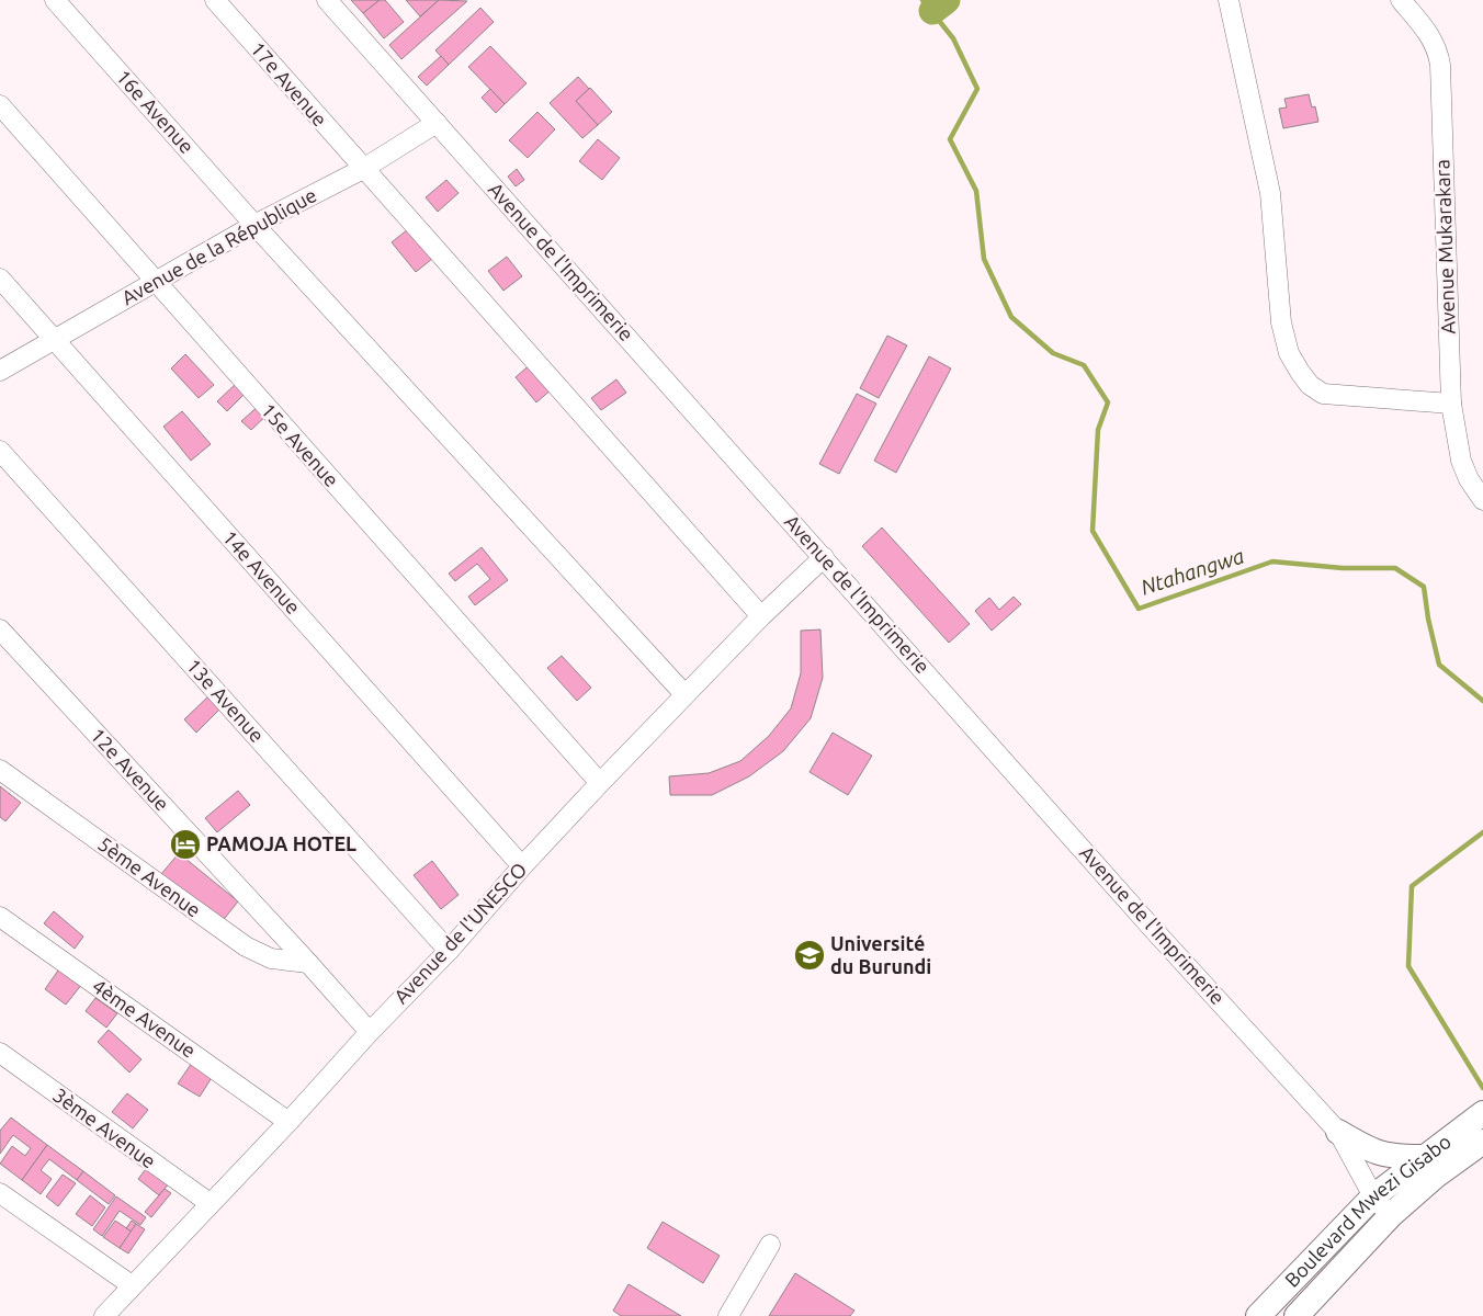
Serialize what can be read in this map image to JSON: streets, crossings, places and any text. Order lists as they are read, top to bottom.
{
  "streets": {
    "main road": ["Boulevard Mwezi Gisabo"],
    "street": [
      "17e Avenue",
      "16e Avenue",
      "Avenue de la République",
      "Avenue Mukarakara",
      "Avenue de l'Imprimerie",
      "15e Avenue",
      "14e Avenue",
      "13e Avenue",
      "12e Avenue",
      "5ème Avenue",
      "Avenue de l'UNESCO",
      "4ème Avenue",
      "3ème Avenue"
    ]
  },
  "crossings": [
    ["17e Avenue", "Avenue de la République"],
    ["17e Avenue", "Avenue de l'UNESCO"],
    ["16e Avenue", "Avenue de la République"],
    ["16e Avenue", "Avenue de l'UNESCO"],
    ["Avenue de la République", "Avenue de l'Imprimerie"],
    ["Avenue de la République", "15e Avenue"],
    ["Avenue de la République", "14e Avenue"],
    ["Avenue de l'Imprimerie", "Avenue de l'UNESCO"],
    ["Avenue de l'Imprimerie", "Boulevard Mwezi Gisabo"],
    ["15e Avenue", "Avenue de l'UNESCO"],
    ["14e Avenue", "Avenue de l'UNESCO"],
    ["13e Avenue", "Avenue de l'UNESCO"],
    ["12e Avenue", "5ème Avenue"],
    ["12e Avenue", "Avenue de l'UNESCO"],
    ["Avenue de l'UNESCO", "4ème Avenue"],
    ["Avenue de l'UNESCO", "3ème Avenue"]
  ],
  "water": ["Ntahangwa"],
  "places": {
    "hotel": ["PAMOJA HOTEL"],
    "school or university": ["Université du Burundi"]
  }
}
